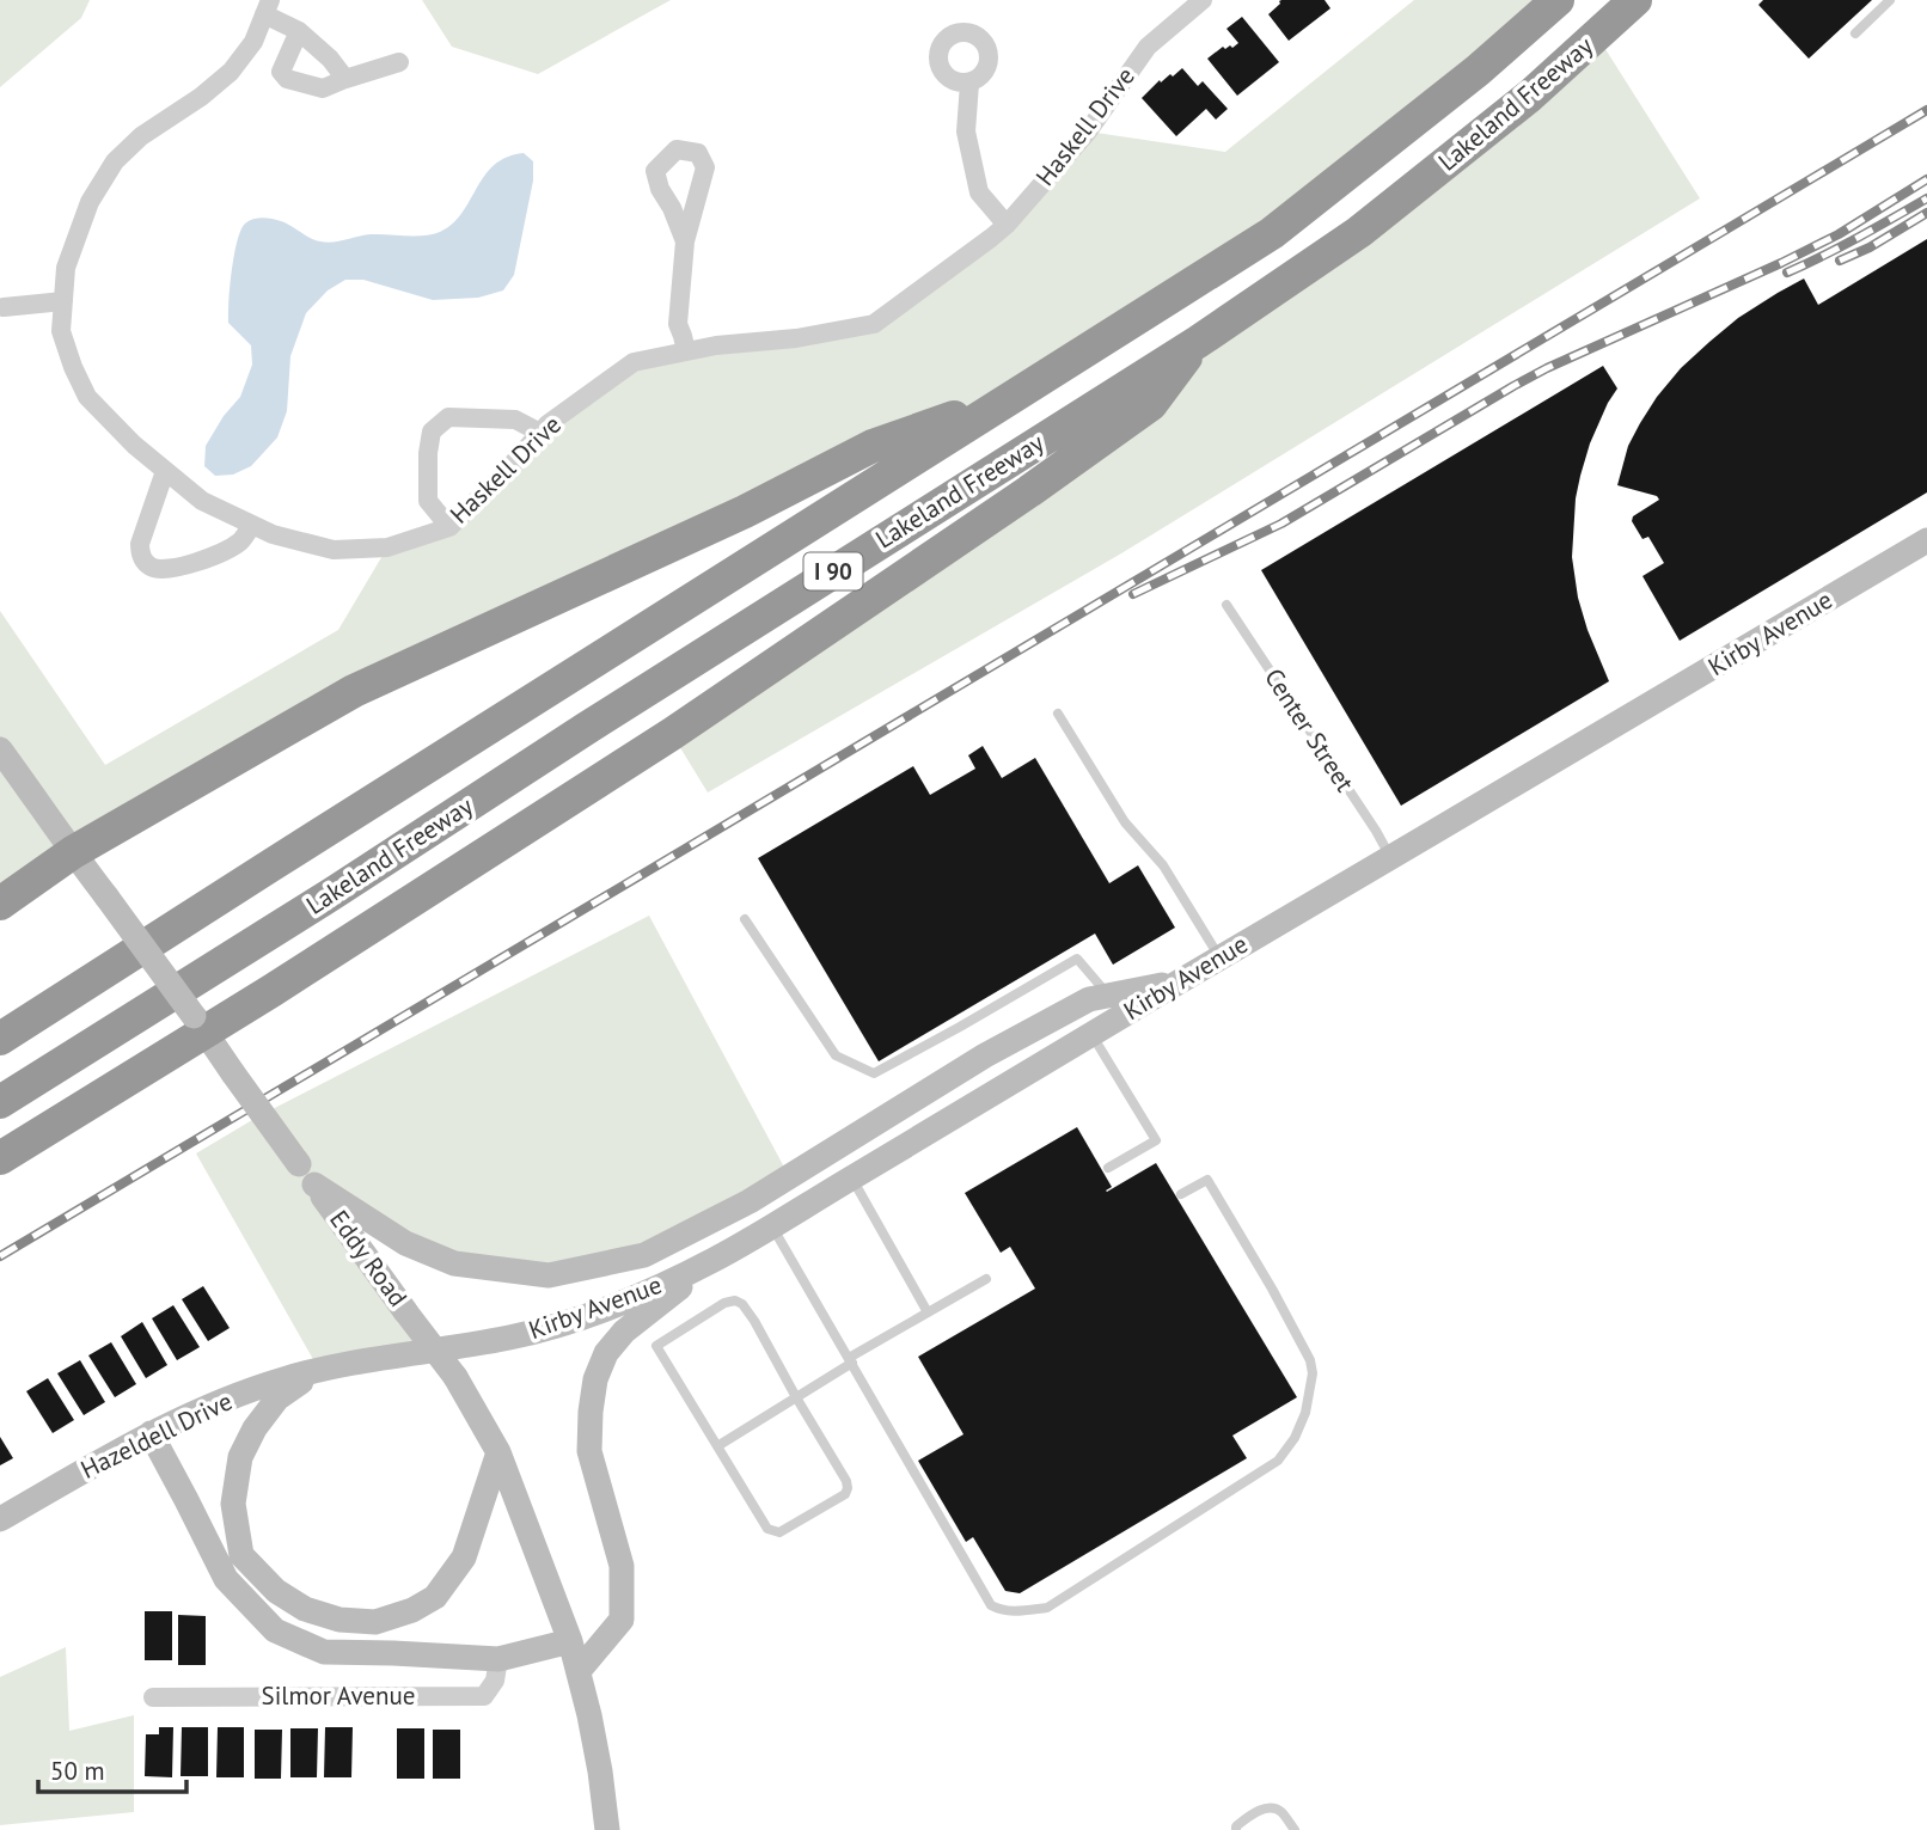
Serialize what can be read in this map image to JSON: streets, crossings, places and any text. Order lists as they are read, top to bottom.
{
  "streets": {
    "highway": ["Lakeland Freeway", "I 90"],
    "street": [
      "Haskell Drive",
      "Kirby Avenue",
      "Eddy Road",
      "Hazeldell Drive",
      "Silmor Avenue"
    ],
    "lane": ["Center Street"]
  },
  "crossings": [
    ["Kirby Avenue", "Center Street"],
    ["Kirby Avenue", "Hazeldell Drive"]
  ],
  "scale_bar": "50 m"
}
